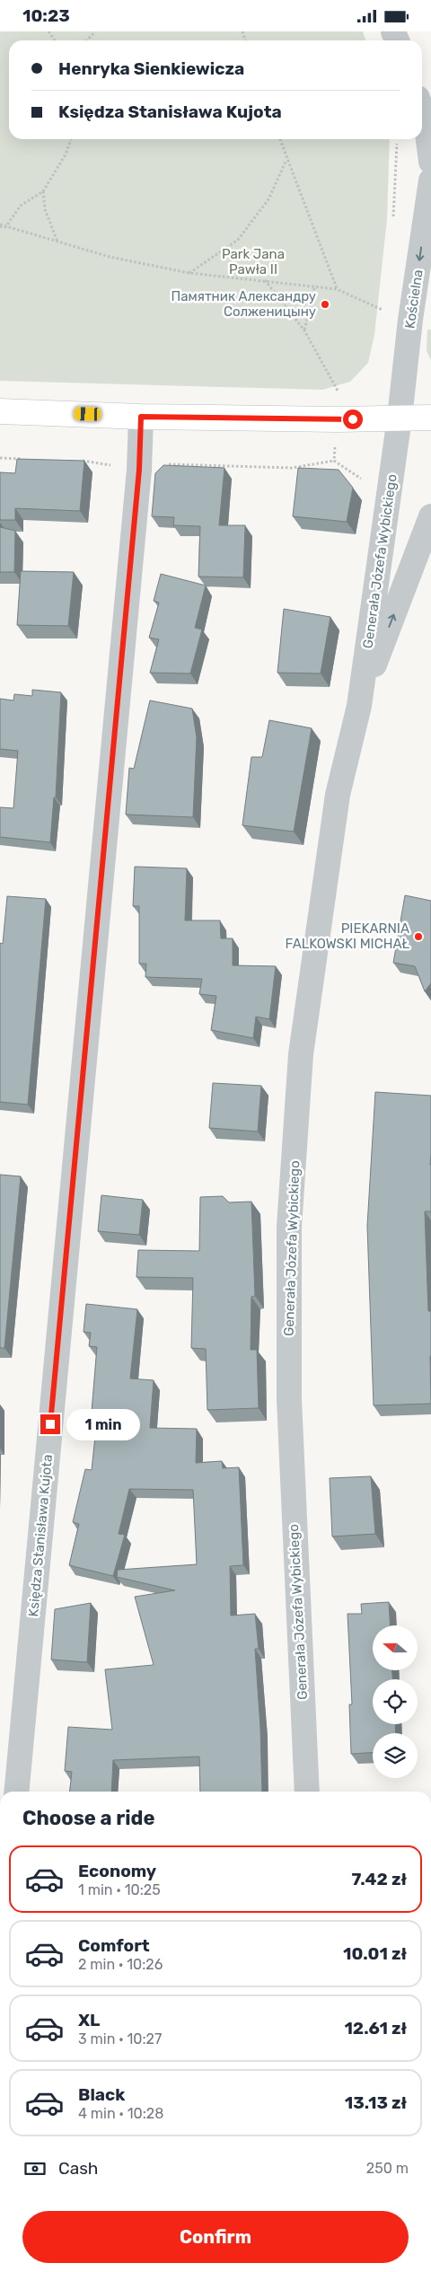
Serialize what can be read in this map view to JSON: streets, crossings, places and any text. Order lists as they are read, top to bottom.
{
  "streets": {
    "street": ["Kościelna", "Generała Józefa Wybickiego", "Księdza Stanisława Kujota"]
  },
  "crossings": [
    ["Kościelna", "Generała Józefa Wybickiego"]
  ],
  "one_way": ["Kościelna"],
  "parks": ["Park Jana Pawła II"],
  "places": ["Памятник Александру Солженицыну", "PIEKARNIA FALKOWSKI MICHAŁ"],
  "north": "left",
  "page": {
    "status": "10:23",
    "banner": ["Henryka Sienkiewicza", "Księdza Stanisława Kujota"],
    "bubble": "1 min",
    "heading": "Choose a ride",
    "list": [
      {
        "name": "Economy",
        "note": "1 min · 10:25",
        "value": "7.42 zł"
      },
      {
        "name": "Comfort",
        "note": "2 min · 10:26",
        "value": "10.01 zł"
      },
      {
        "name": "XL",
        "note": "3 min · 10:27",
        "value": "12.61 zł"
      },
      {
        "name": "Black",
        "note": "4 min · 10:28",
        "value": "13.13 zł"
      }
    ],
    "pay": ["Cash", "250 m"],
    "buttons": "Confirm"
  }
}
